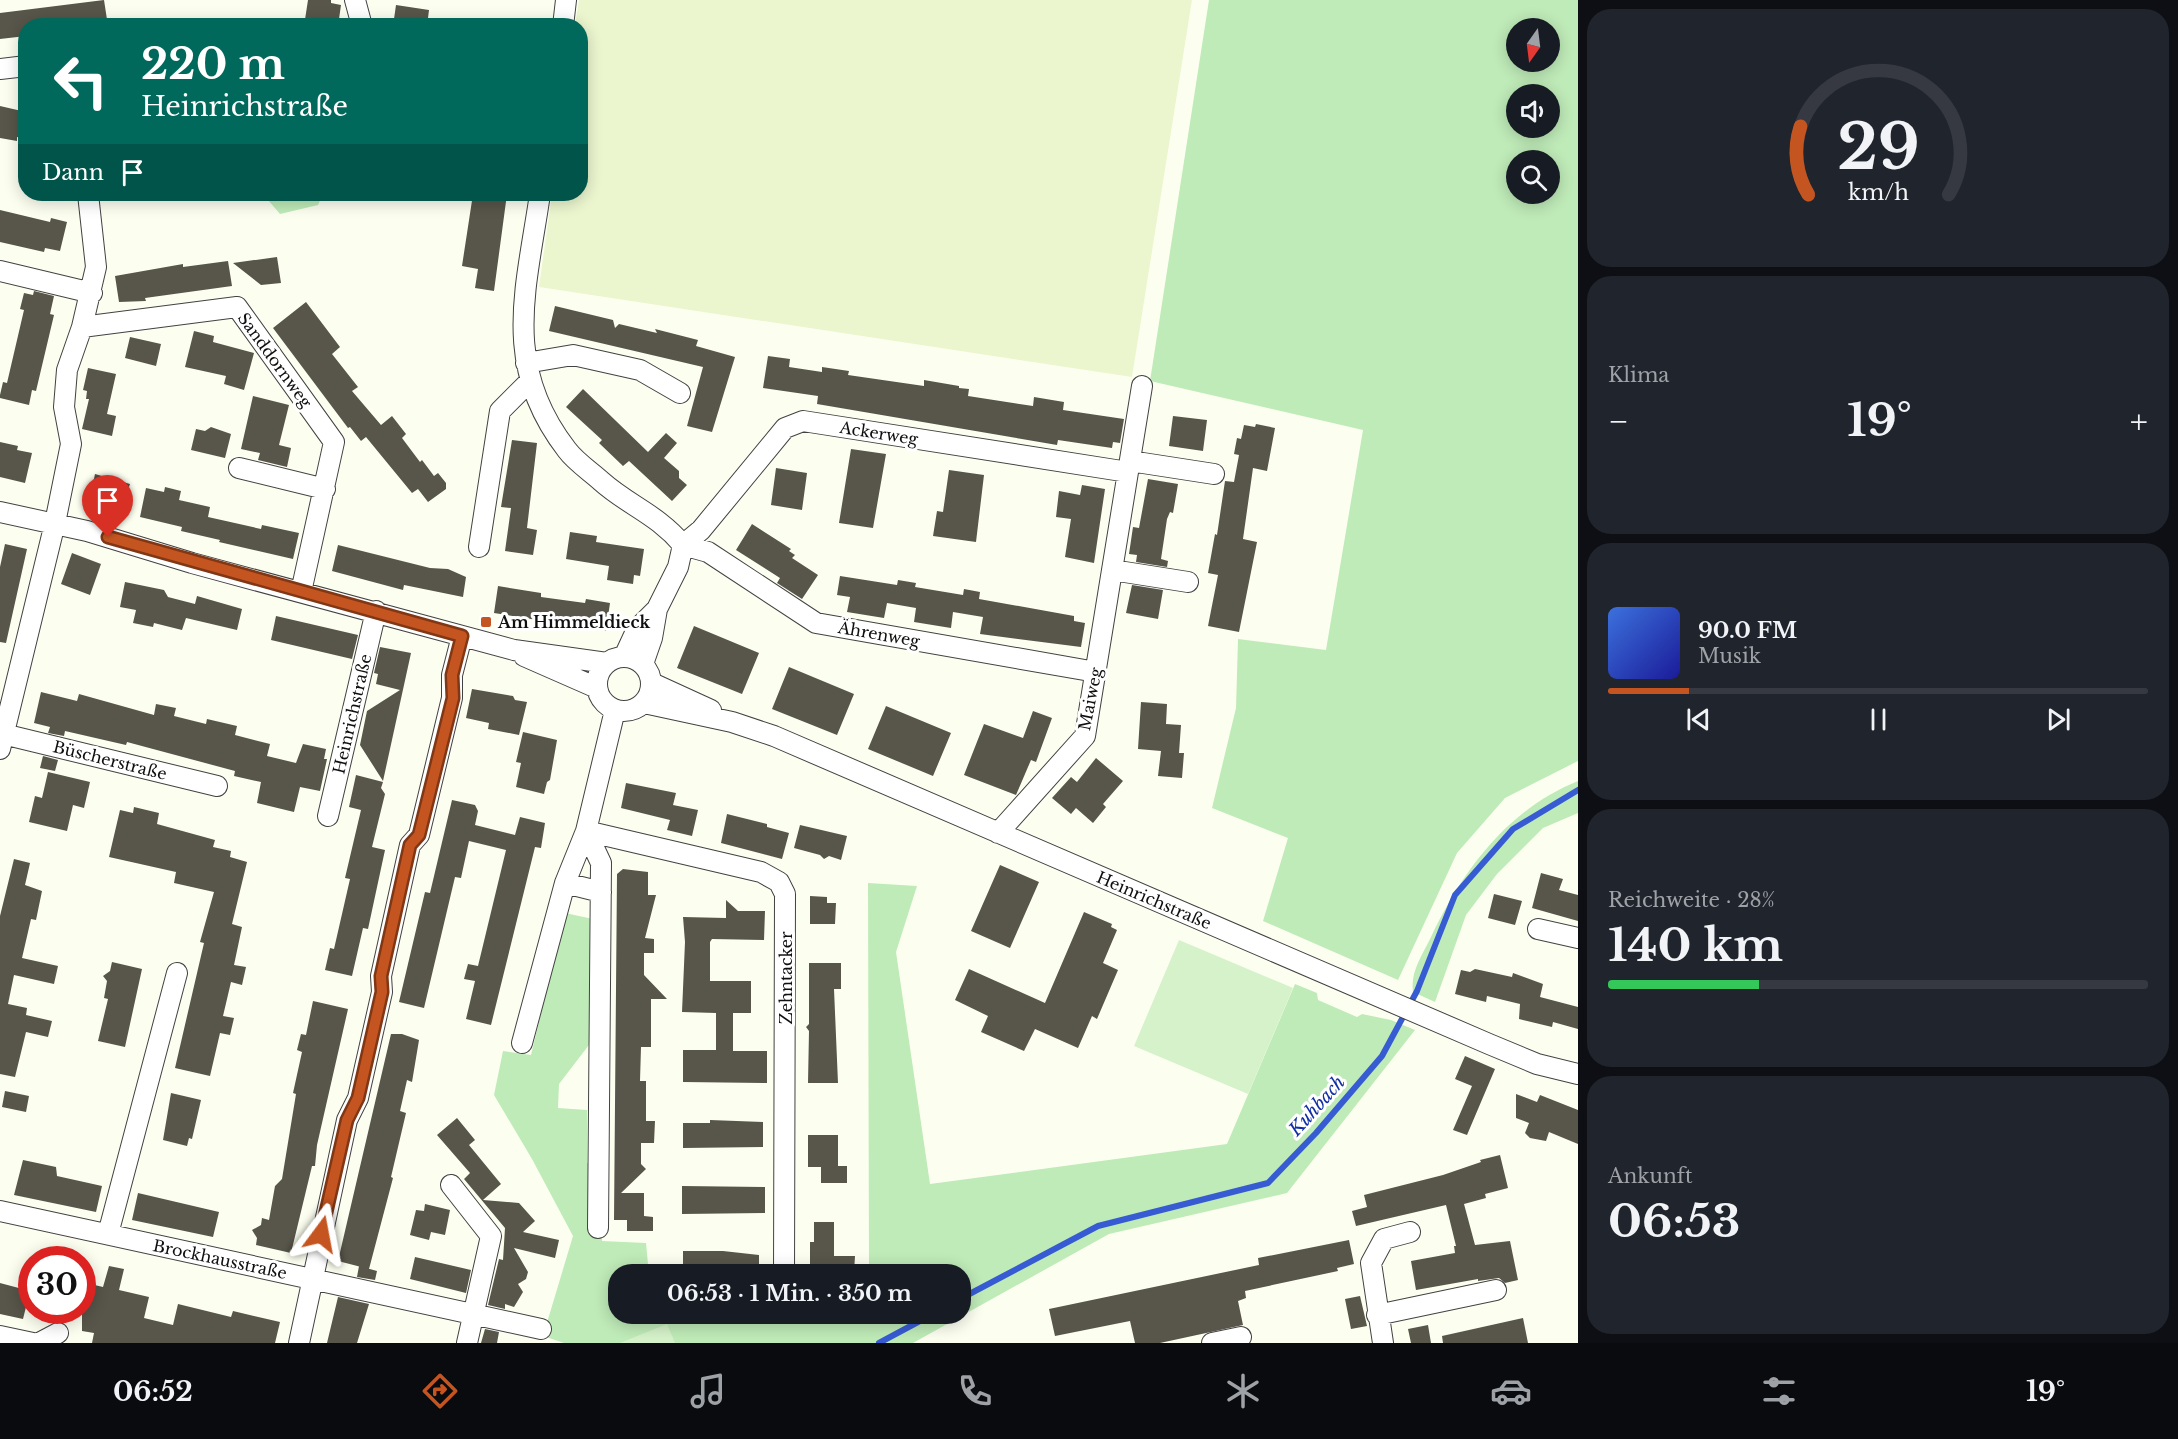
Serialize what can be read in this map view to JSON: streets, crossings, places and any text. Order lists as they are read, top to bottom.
{
  "streets": {
    "street": [
      "Sanddornweg",
      "Ackerweg",
      "Ährenweg",
      "Maiweg",
      "Heinrichstraße",
      "Büscherstraße",
      "Zehntacker",
      "Brockhausstraße"
    ]
  },
  "crossings": [
    ["Ackerweg", "Ährenweg"],
    ["Ackerweg", "Maiweg"],
    ["Ährenweg", "Maiweg"],
    ["Maiweg", "Heinrichstraße"]
  ],
  "water": ["Kuhbach"],
  "places": {
    "transit": ["Am Himmeldieck"]
  },
  "north": "bottom",
  "page": {
    "turn": ["220 m", "Heinrichstraße"],
    "then": "Dann",
    "tile": [
      "Klima",
      ["Reichweite · 28%", "140 km"],
      ["Ankunft", "06:53"]
    ],
    "heat": ["−", "19°", "+"],
    "song": ["90.0 FM", "Musik"],
    "limit": "30",
    "trip": "06:53 · 1 Min. · 350 m",
    "tabs": ["06:52", "19°"],
    "gauge": ["29", "km/h"]
  }
}
